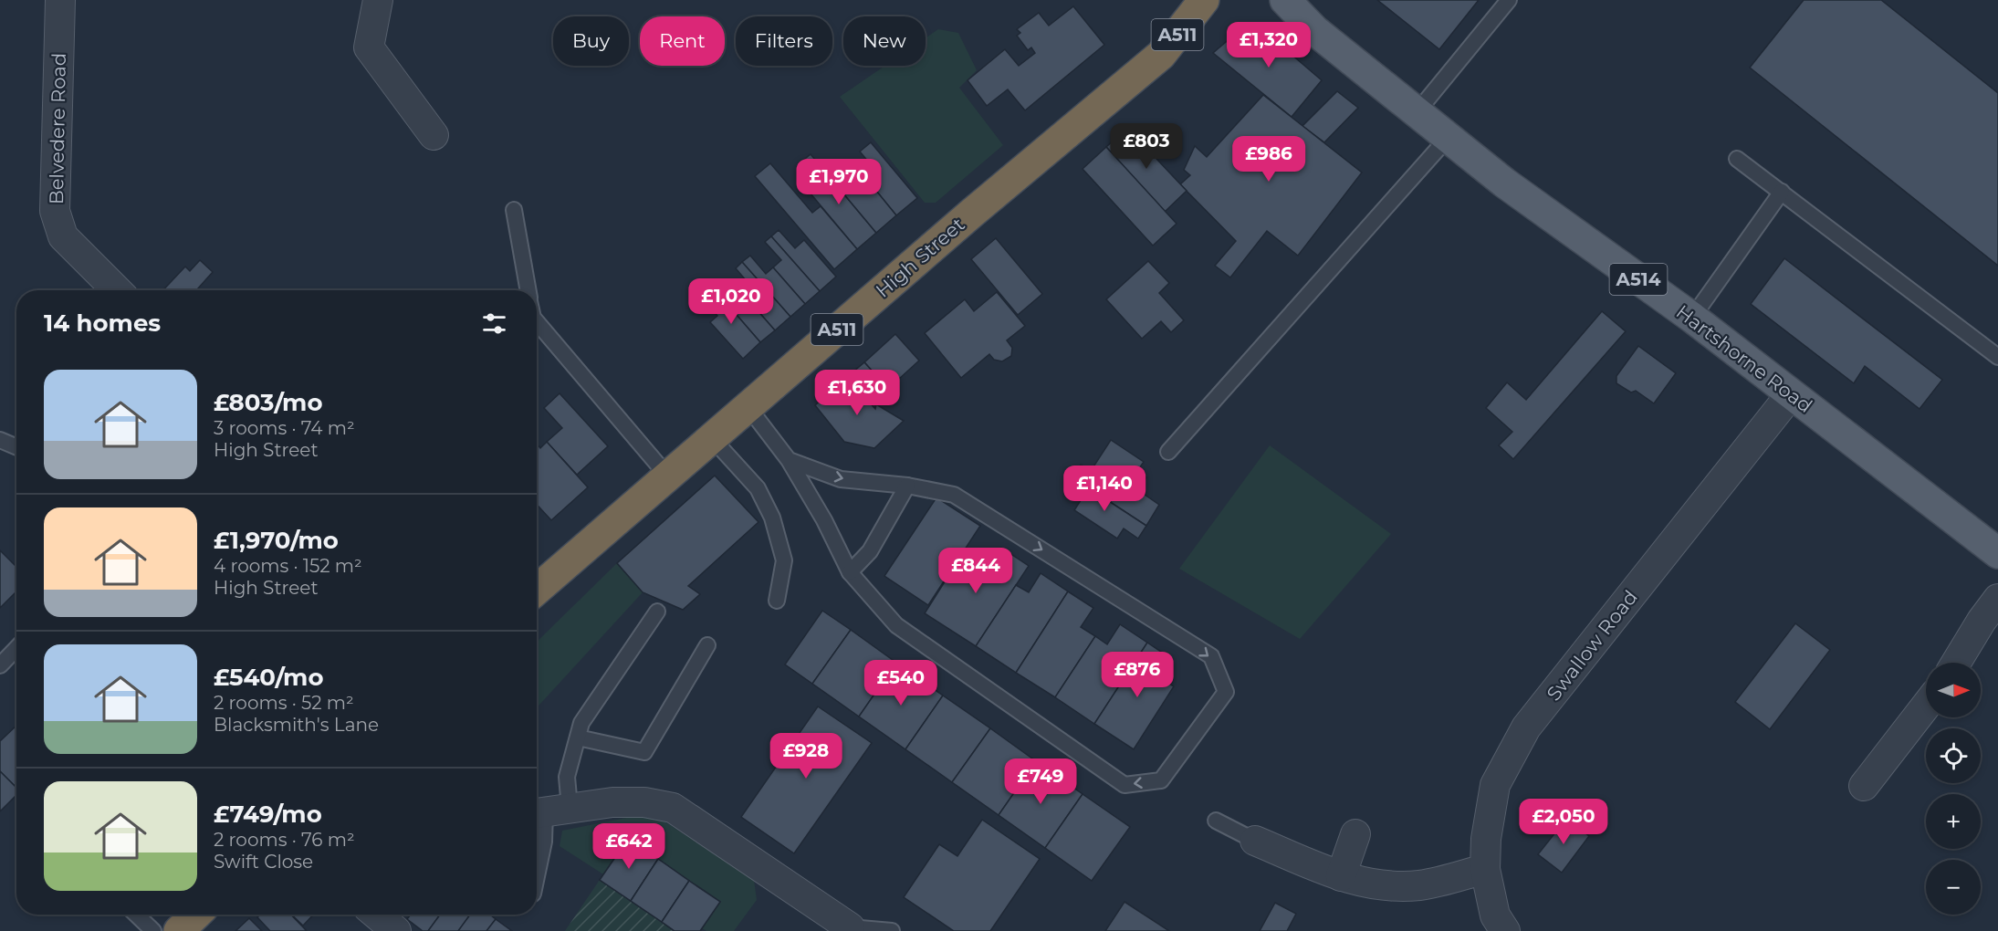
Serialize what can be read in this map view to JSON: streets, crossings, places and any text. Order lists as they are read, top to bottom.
{
  "streets": {
    "highway": ["A511", "High Street"],
    "main road": ["A514", "Hartshorne Road"],
    "street": ["Belvedere Road", "Swallow Road"]
  },
  "crossings": [
    ["Hartshorne Road", "Swallow Road"]
  ],
  "north": "right",
  "page": {
    "chip": [
      "Buy",
      "Rent",
      "Filters",
      "New"
    ],
    "price": [
      "£1,320",
      "£803",
      "£986",
      "£1,970",
      "£1,020",
      "£1,630",
      "£1,140",
      "£844",
      "£876",
      "£540",
      "£928",
      "£749",
      "£2,050",
      "£642"
    ],
    "heading": "14 homes",
    "list": [
      {
        "name": "£803/mo",
        "note": "3 rooms · 74 m² · High Street"
      },
      {
        "name": "£1,970/mo",
        "note": "4 rooms · 152 m² · High Street"
      },
      {
        "name": "£540/mo",
        "note": "2 rooms · 52 m² · Blacksmith's Lane"
      },
      {
        "name": "£749/mo",
        "note": "2 rooms · 76 m² · Swift Close"
      }
    ],
    "map_buttons": ["+", "−"]
  }
}
